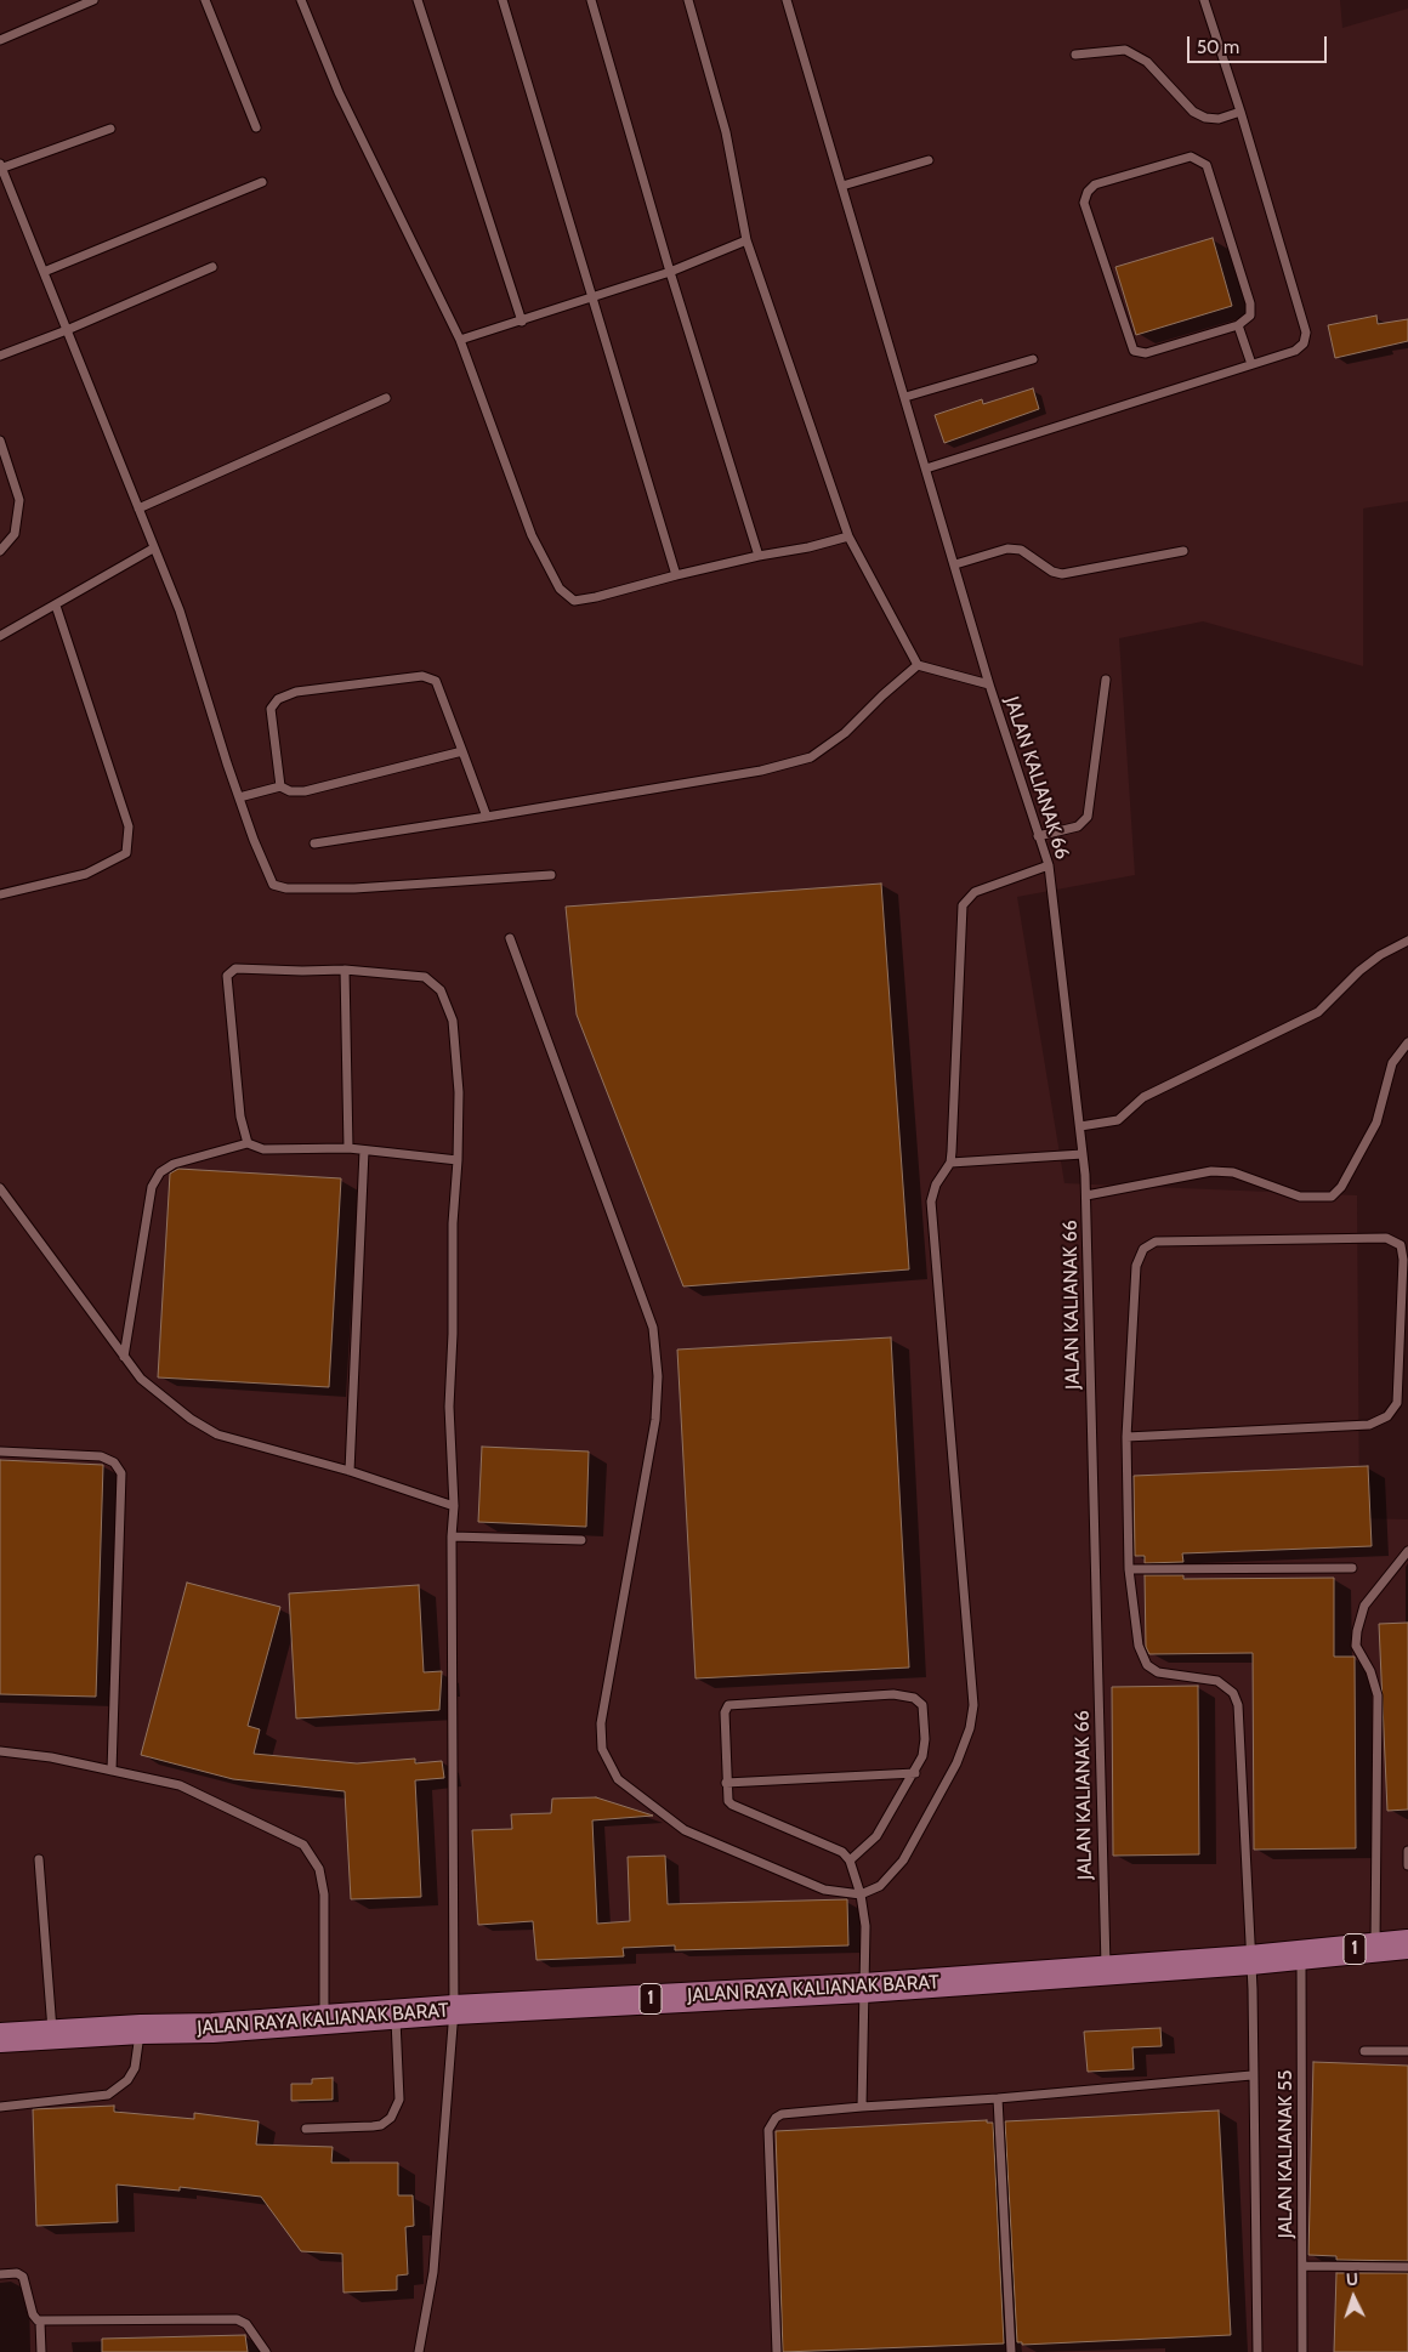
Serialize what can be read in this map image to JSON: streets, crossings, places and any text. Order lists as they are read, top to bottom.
{
  "streets": {
    "highway": ["1", "JALAN RAYA KALIANAK BARAT"],
    "lane": ["JALAN KALIANAK 66", "JALAN KALIANAK 55"]
  },
  "crossings": [
    ["JALAN KALIANAK 66", "JALAN RAYA KALIANAK BARAT"],
    ["JALAN RAYA KALIANAK BARAT", "JALAN KALIANAK 55"]
  ],
  "scale_bar": "50 m",
  "north": "top"
}
